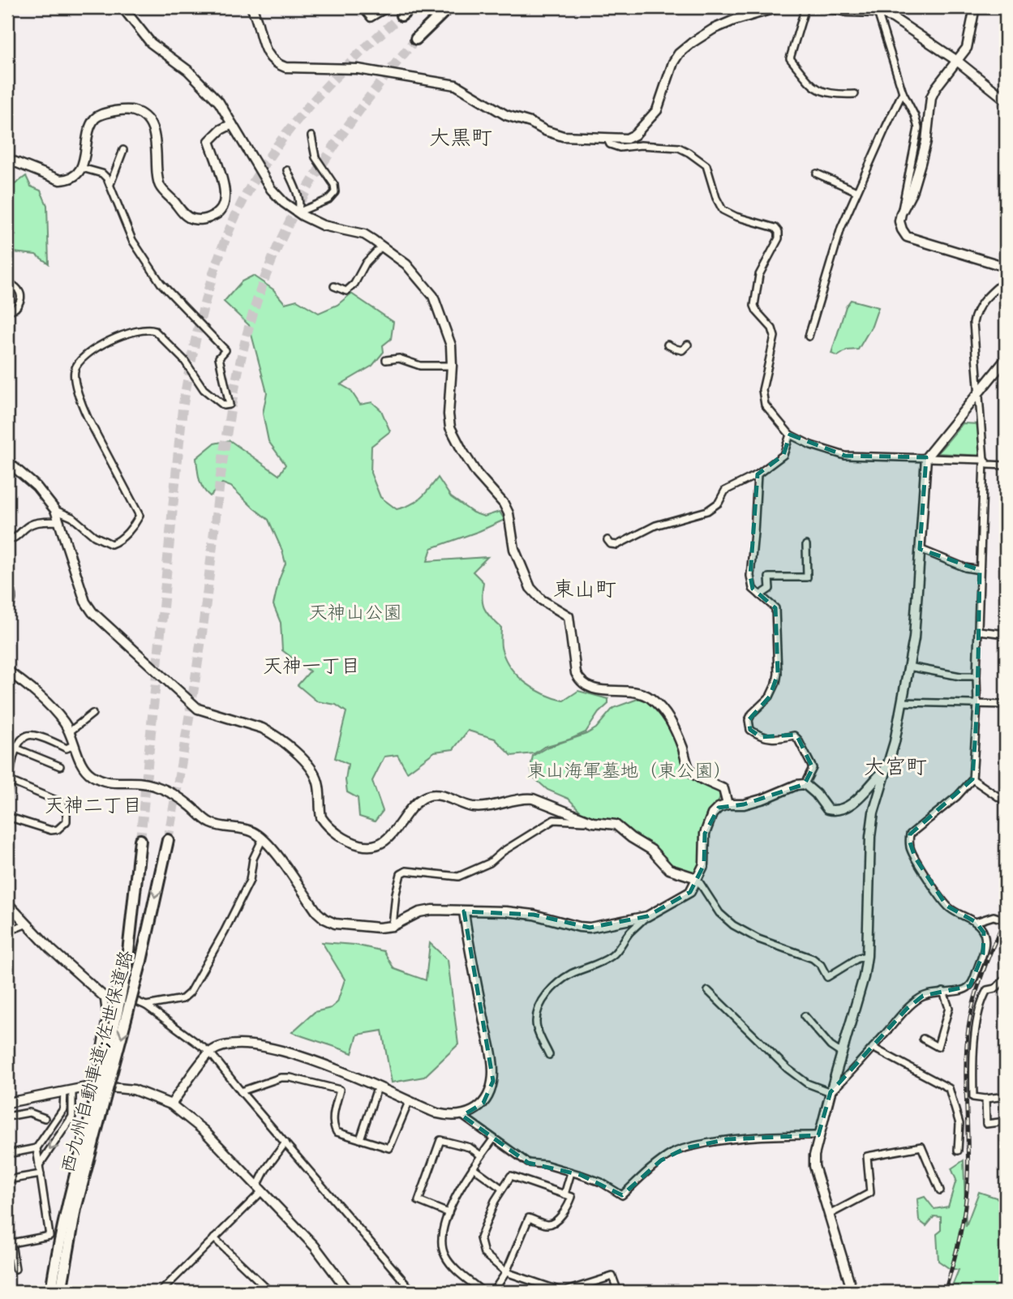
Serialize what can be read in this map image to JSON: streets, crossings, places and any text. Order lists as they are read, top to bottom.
{
  "streets": {
    "highway": ["西九州自動車道;佐世保道路"]
  },
  "districts": [
    "大黒町",
    "東山町",
    "天神一丁目",
    "大宮町",
    "天神二丁目"
  ],
  "parks": ["天神山公園", "東山海軍墓地（東公園）"]
}
